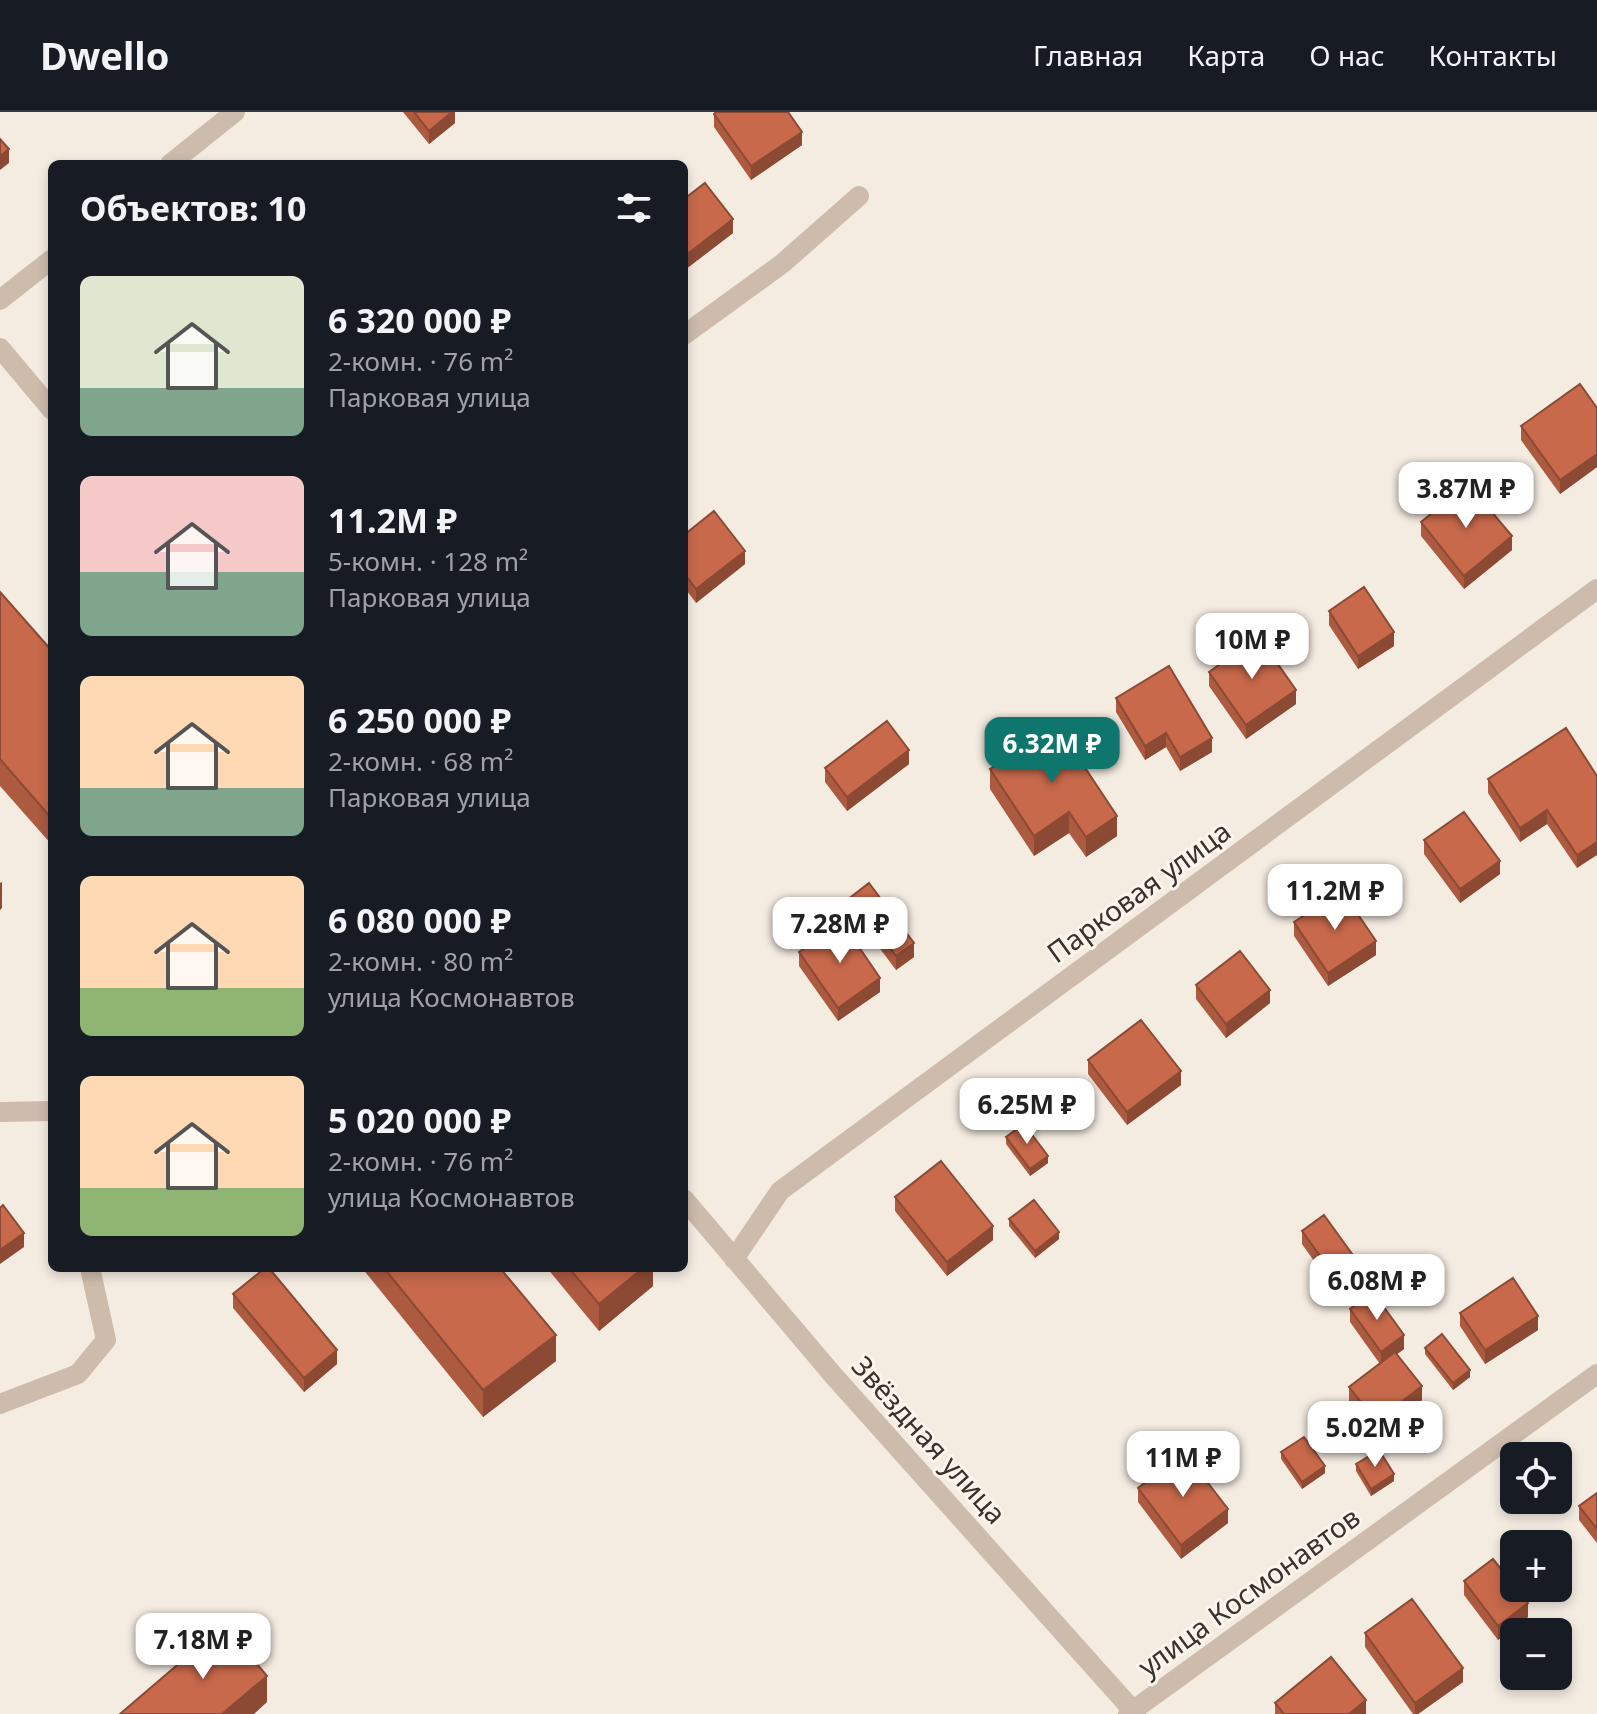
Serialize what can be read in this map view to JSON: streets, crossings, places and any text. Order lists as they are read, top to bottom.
{
  "streets": {
    "street": ["Парковая улица", "Звёздная улица", "улица Космонавтов"]
  },
  "crossings": [
    ["Парковая улица", "Звёздная улица"],
    ["Звёздная улица", "улица Космонавтов"]
  ],
  "page": {
    "header": "Dwello",
    "nav": [
      "Главная",
      "Карта",
      "О нас",
      "Контакты"
    ],
    "heading": "Объектов: 10",
    "list": [
      {
        "name": "6 320 000 ₽",
        "note": "2-комн. · 76 m² · Парковая улица"
      },
      {
        "name": "11.2M ₽",
        "note": "5-комн. · 128 m² · Парковая улица"
      },
      {
        "name": "6 250 000 ₽",
        "note": "2-комн. · 68 m² · Парковая улица"
      },
      {
        "name": "6 080 000 ₽",
        "note": "2-комн. · 80 m² · улица Космонавтов"
      },
      {
        "name": "5 020 000 ₽",
        "note": "2-комн. · 76 m² · улица Космонавтов"
      }
    ],
    "price": [
      "3.87M ₽",
      "10M ₽",
      "6.32M ₽",
      "11.2M ₽",
      "7.28M ₽",
      "6.25M ₽",
      "6.08M ₽",
      "5.02M ₽",
      "11M ₽",
      "7.18M ₽"
    ],
    "map_buttons": ["+", "−"]
  }
}
